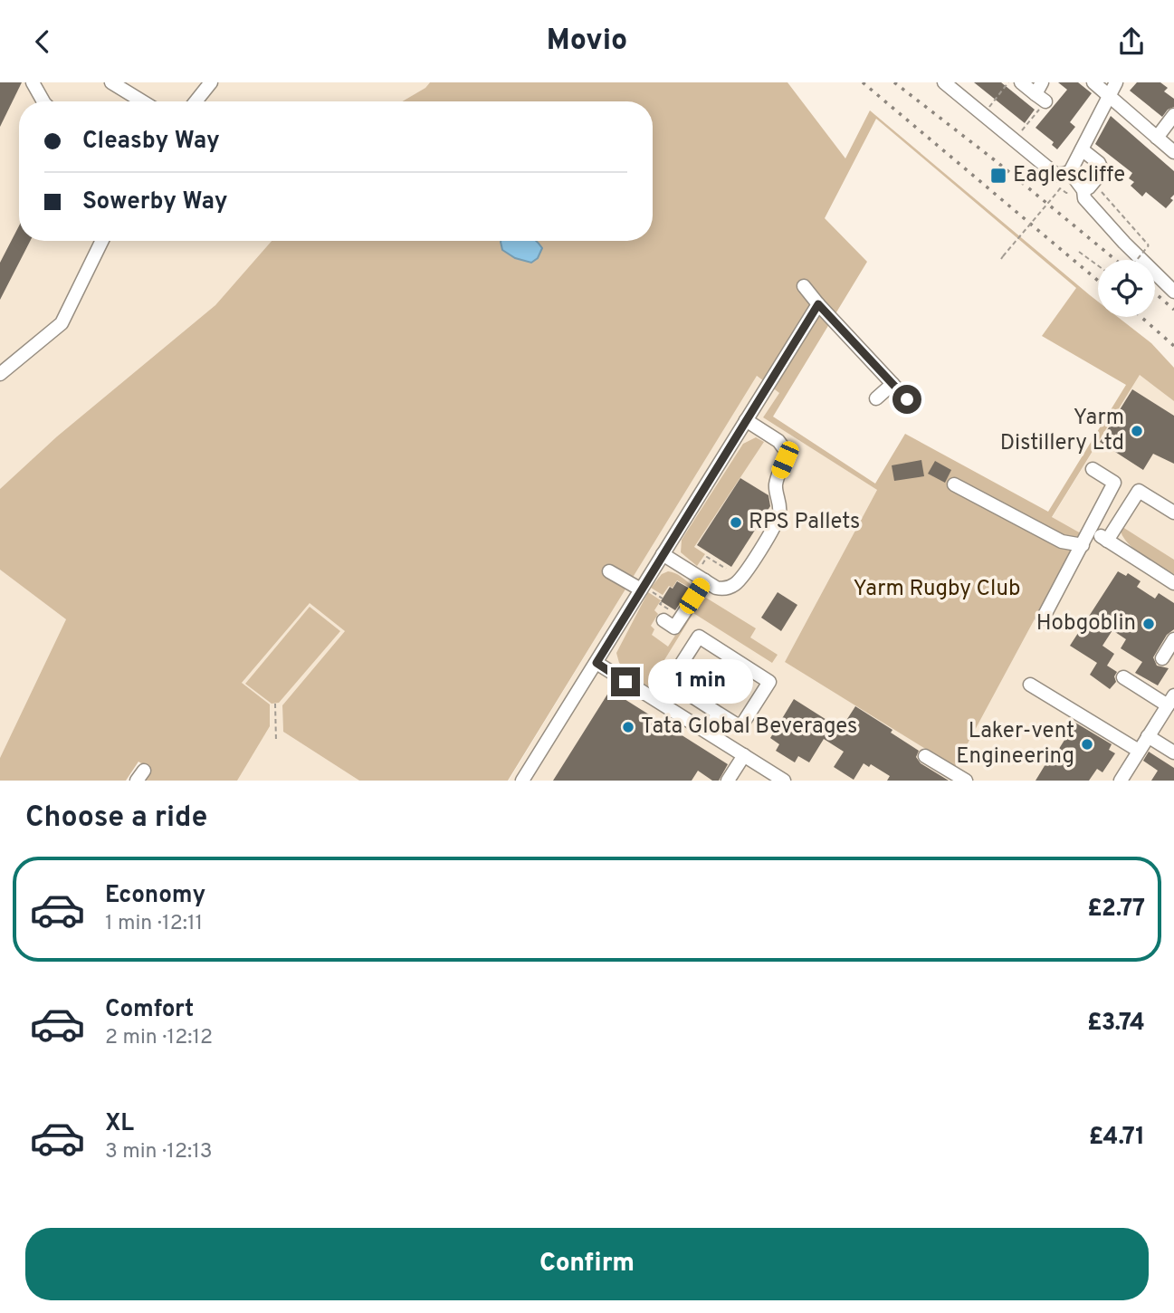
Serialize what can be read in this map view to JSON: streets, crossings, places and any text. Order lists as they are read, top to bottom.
{
  "parks": ["Yarm Rugby Club"],
  "places": {
    "transit": ["Eaglescliffe"],
    "other": [
      "Yarm Distillery Ltd",
      "RPS Pallets",
      "Hobgoblin",
      "Tata Global Beverages",
      "Laker-vent Engineering"
    ]
  },
  "page": {
    "header": "Movio",
    "banner": ["Cleasby Way", "Sowerby Way"],
    "bubble": "1 min",
    "heading": "Choose a ride",
    "list": [
      {
        "name": "Economy",
        "note": "1 min · 12:11",
        "value": "£2.77"
      },
      {
        "name": "Comfort",
        "note": "2 min · 12:12",
        "value": "£3.74"
      },
      {
        "name": "XL",
        "note": "3 min · 12:13",
        "value": "£4.71"
      }
    ],
    "buttons": "Confirm"
  }
}
